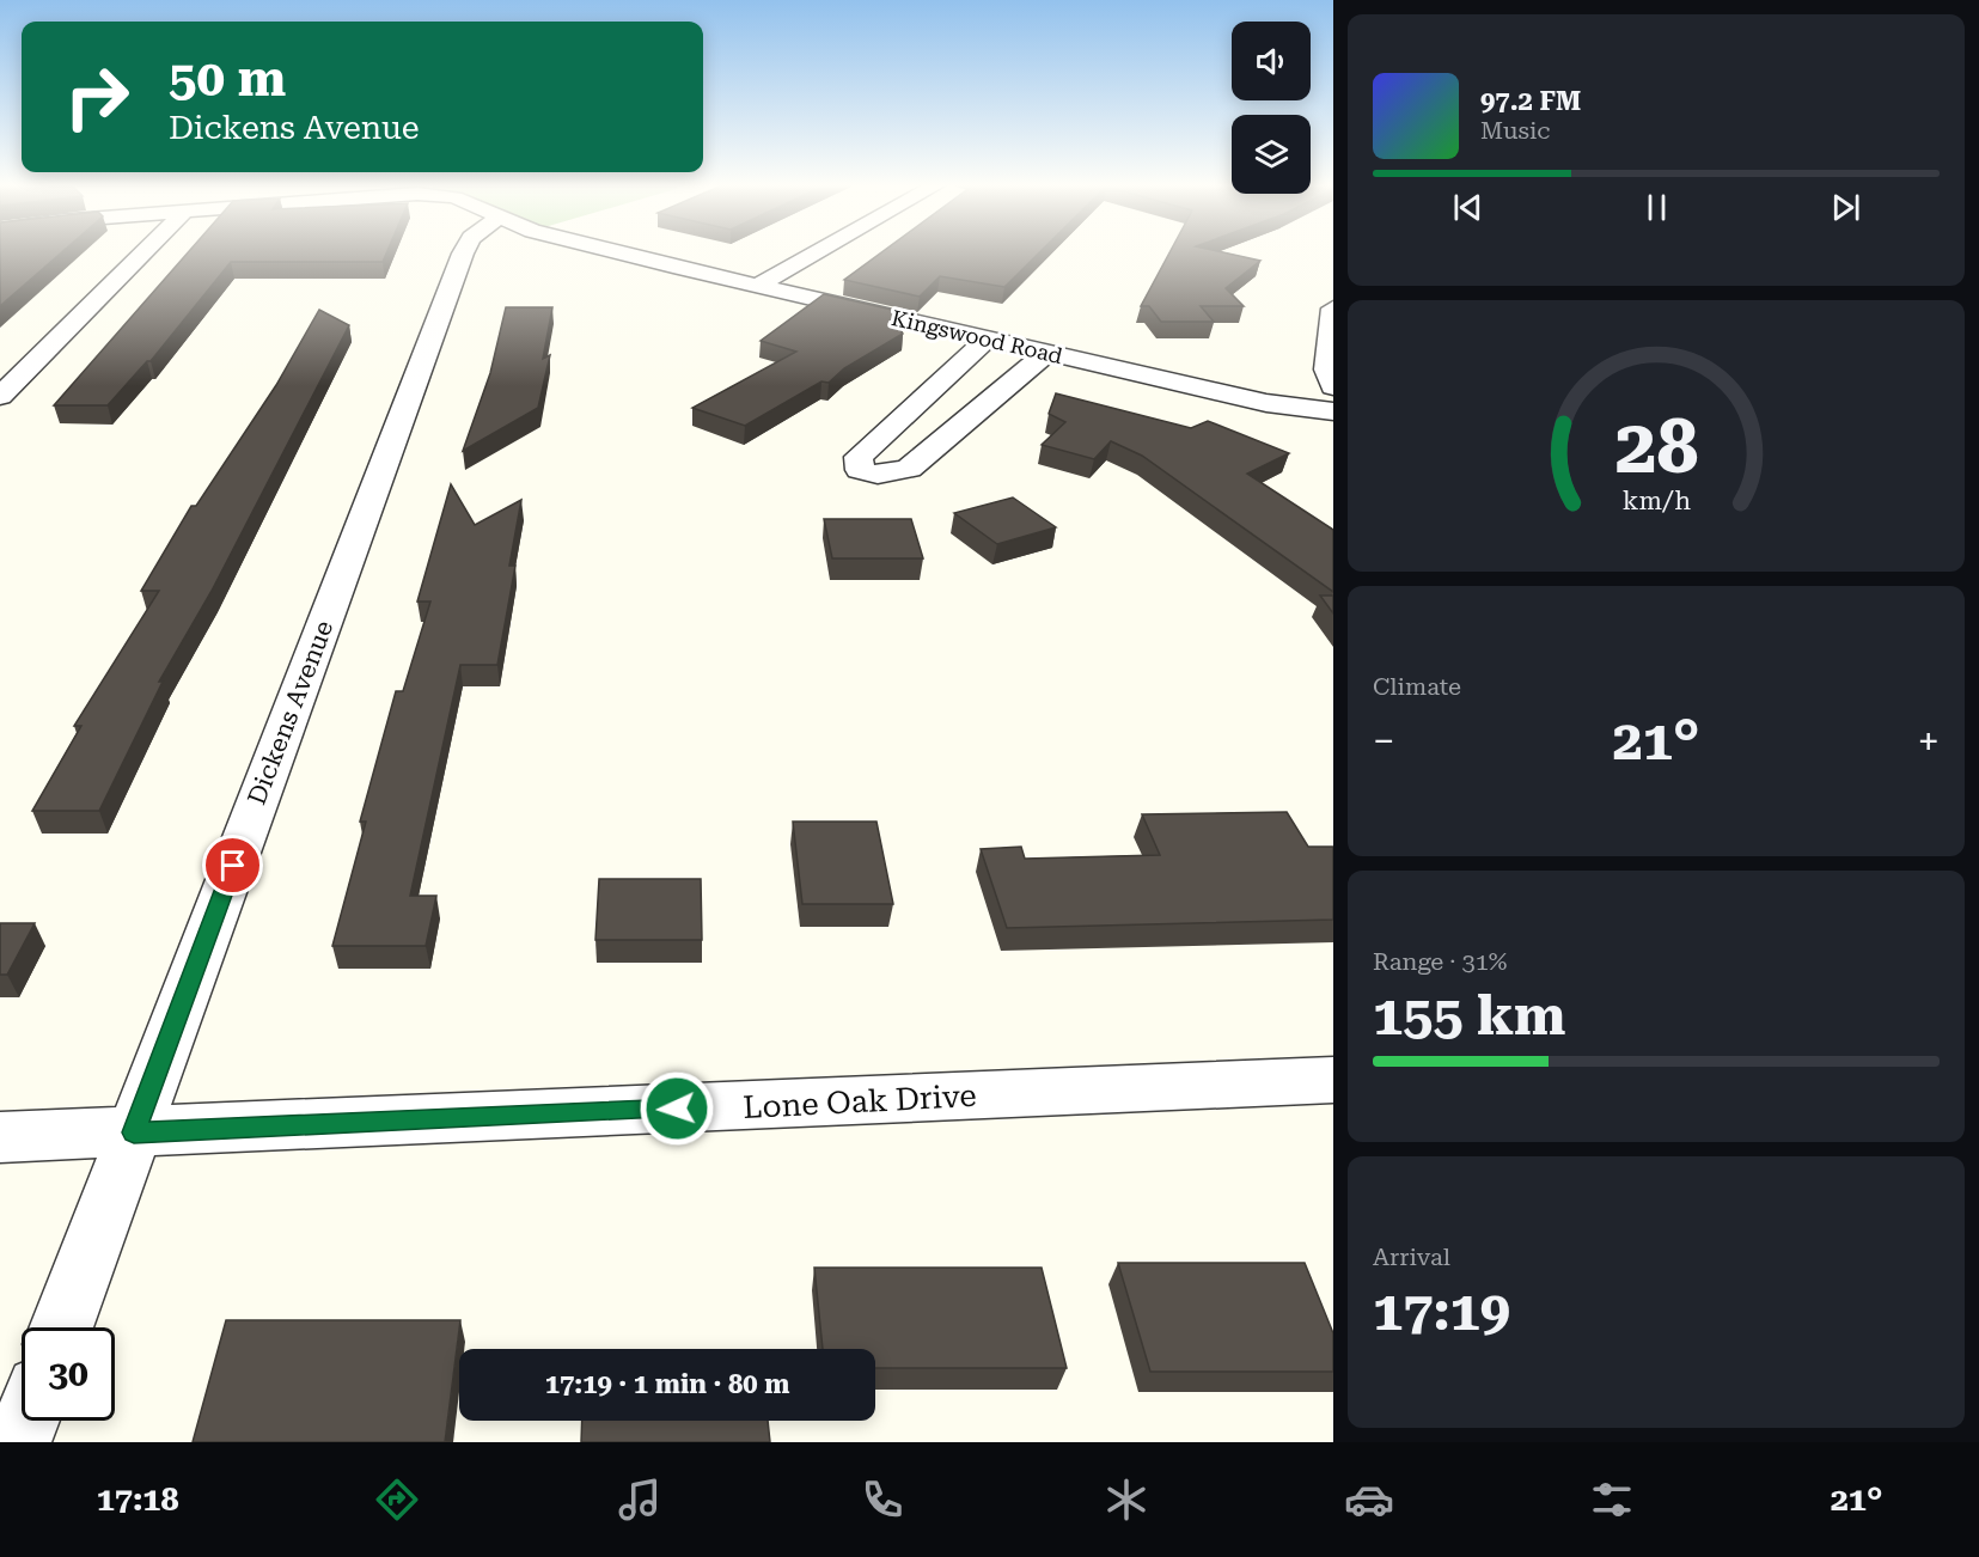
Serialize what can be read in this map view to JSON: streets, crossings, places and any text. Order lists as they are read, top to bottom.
{
  "streets": {
    "street": ["Kingswood Road", "Dickens Avenue", "Lone Oak Drive"]
  },
  "crossings": [
    ["Dickens Avenue", "Lone Oak Drive"]
  ],
  "page": {
    "turn": ["50 m", "Dickens Avenue"],
    "song": ["97.2 FM", "Music"],
    "tile": [
      "Climate",
      ["Range · 31%", "155 km"],
      ["Arrival", "17:19"]
    ],
    "heat": ["−", "21°", "+"],
    "limit": "30",
    "trip": "17:19 · 1 min · 80 m",
    "tabs": ["17:18", "21°"],
    "gauge": ["28", "km/h"]
  }
}
